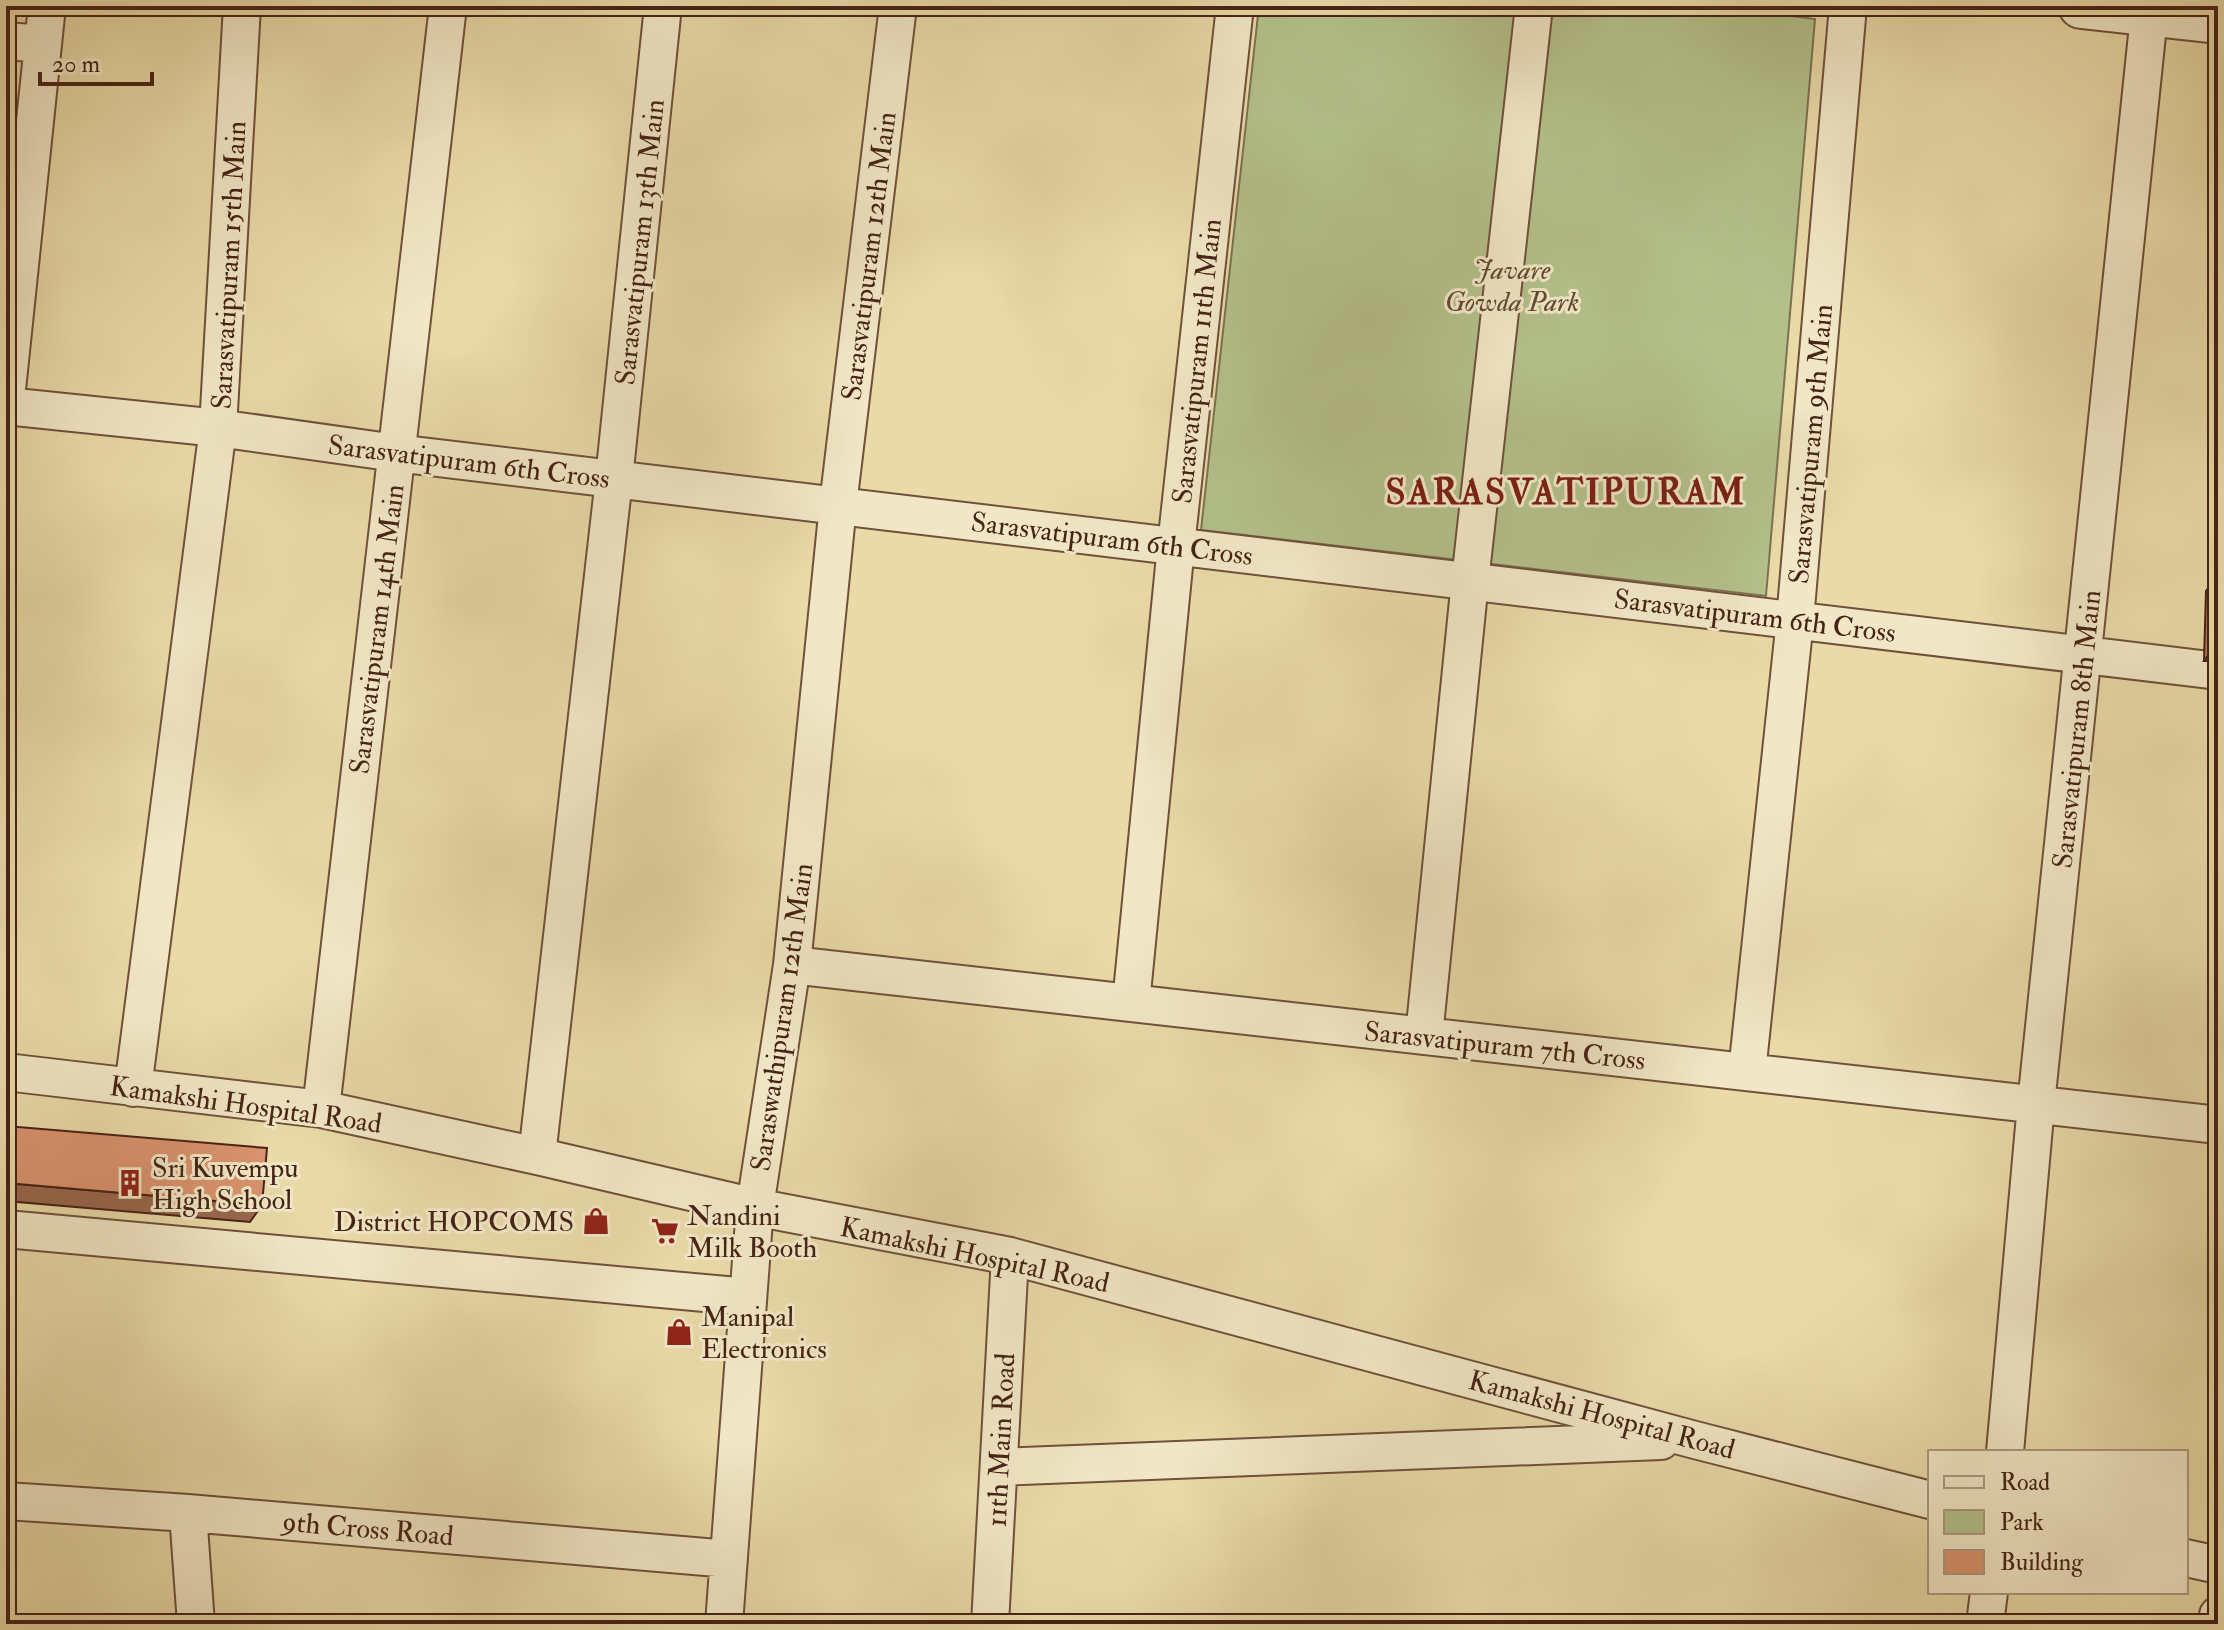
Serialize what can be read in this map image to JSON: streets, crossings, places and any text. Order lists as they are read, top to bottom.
{
  "streets": {
    "street": [
      "Sarasvatipuram 13th Main",
      "Sarasvatipuram 12th Main",
      "Sarasvatipuram 15th Main",
      "Sarasvatipuram 11th Main",
      "Sarasvatipuram 9th Main",
      "Sarasvatipuram 6th Cross",
      "Sarasvatipuram 14th Main",
      "Sarasvatipuram 8th Main",
      "Saraswathipuram 12th Main",
      "Sarasvatipuram 7th Cross",
      "Kamakshi Hospital Road",
      "11th Main Road",
      "9th Cross Road"
    ]
  },
  "crossings": [
    ["Sarasvatipuram 13th Main", "Sarasvatipuram 6th Cross"],
    ["Sarasvatipuram 13th Main", "Kamakshi Hospital Road"],
    ["Sarasvatipuram 12th Main", "Sarasvatipuram 6th Cross"],
    ["Sarasvatipuram 12th Main", "Saraswathipuram 12th Main"],
    ["Sarasvatipuram 15th Main", "Sarasvatipuram 6th Cross"],
    ["Sarasvatipuram 15th Main", "Kamakshi Hospital Road"],
    ["Sarasvatipuram 11th Main", "Sarasvatipuram 6th Cross"],
    ["Sarasvatipuram 11th Main", "Sarasvatipuram 7th Cross"],
    ["Sarasvatipuram 9th Main", "Sarasvatipuram 6th Cross"],
    ["Sarasvatipuram 9th Main", "Sarasvatipuram 7th Cross"],
    ["Sarasvatipuram 6th Cross", "Sarasvatipuram 14th Main"],
    ["Sarasvatipuram 6th Cross", "Sarasvatipuram 8th Main"],
    ["Sarasvatipuram 6th Cross", "Saraswathipuram 12th Main"],
    ["Sarasvatipuram 14th Main", "Kamakshi Hospital Road"],
    ["Sarasvatipuram 8th Main", "Sarasvatipuram 7th Cross"],
    ["Saraswathipuram 12th Main", "Sarasvatipuram 7th Cross"],
    ["Saraswathipuram 12th Main", "Kamakshi Hospital Road"],
    ["Saraswathipuram 12th Main", "9th Cross Road"],
    ["Kamakshi Hospital Road", "11th Main Road"]
  ],
  "districts": ["SARASVATIPURAM"],
  "parks": ["Javare Gowda Park"],
  "places": {
    "building": ["Sri Kuvempu High School"],
    "shop": ["District HOPCOMS", "Manipal Electronics"],
    "supermarket": ["Nandini Milk Booth"]
  },
  "legend": ["Road", "Park", "Building"],
  "scale_bar": "20 m"
}
